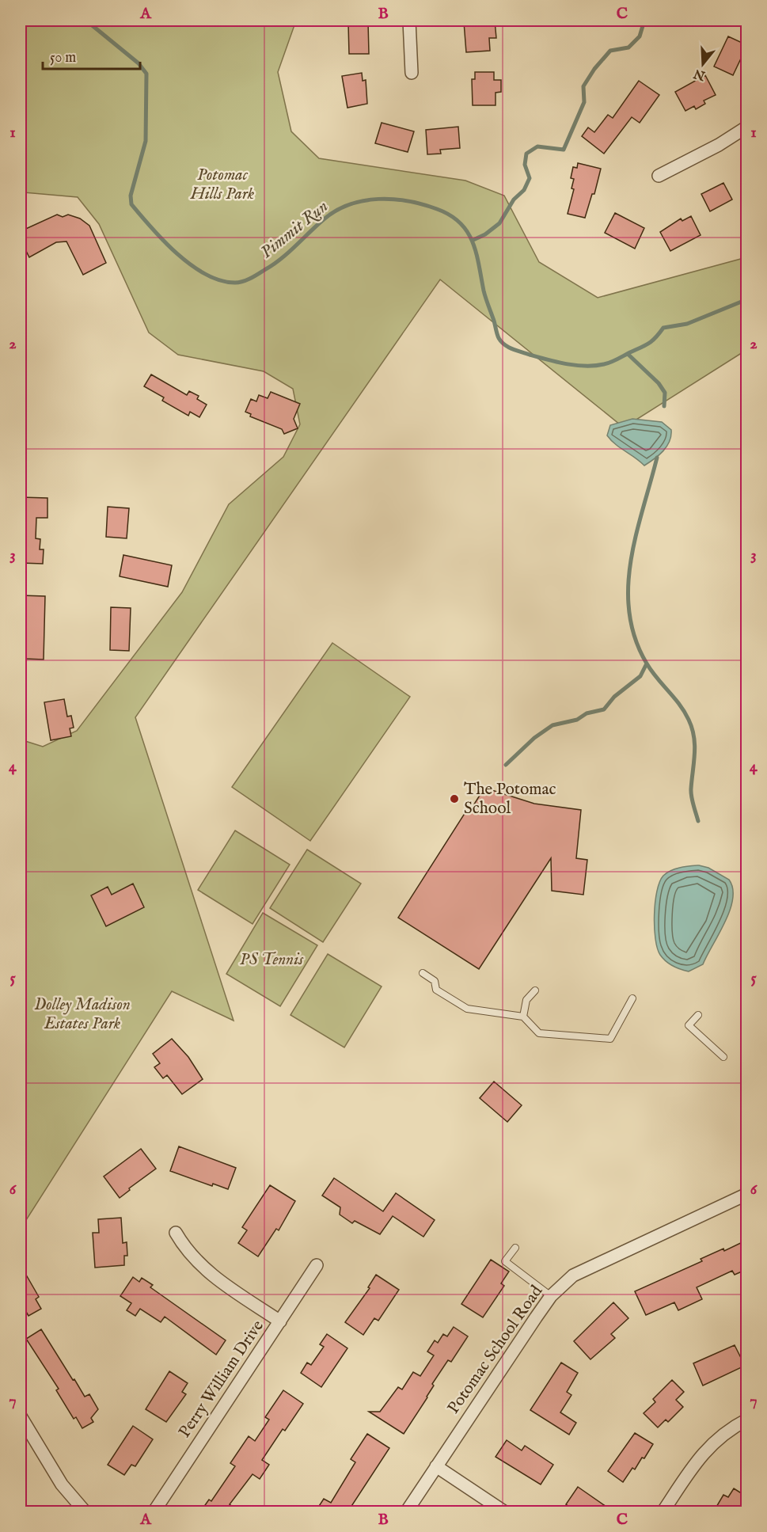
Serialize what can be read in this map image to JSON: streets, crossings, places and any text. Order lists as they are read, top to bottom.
{
  "streets": {
    "street": ["Potomac School Road", "Perry William Drive"]
  },
  "water": ["Pimmit Run"],
  "parks": ["Potomac Hills Park", "PS Tennis", "Dolley Madison Estates Park"],
  "places": ["The Potomac School"],
  "scale_bar": "50 m",
  "north": "bottom",
  "grid": {
    "columns": ["A", "B", "C"],
    "rows": [
      "1",
      "2",
      "3",
      "4",
      "5",
      "6",
      "7"
    ]
  }
}
